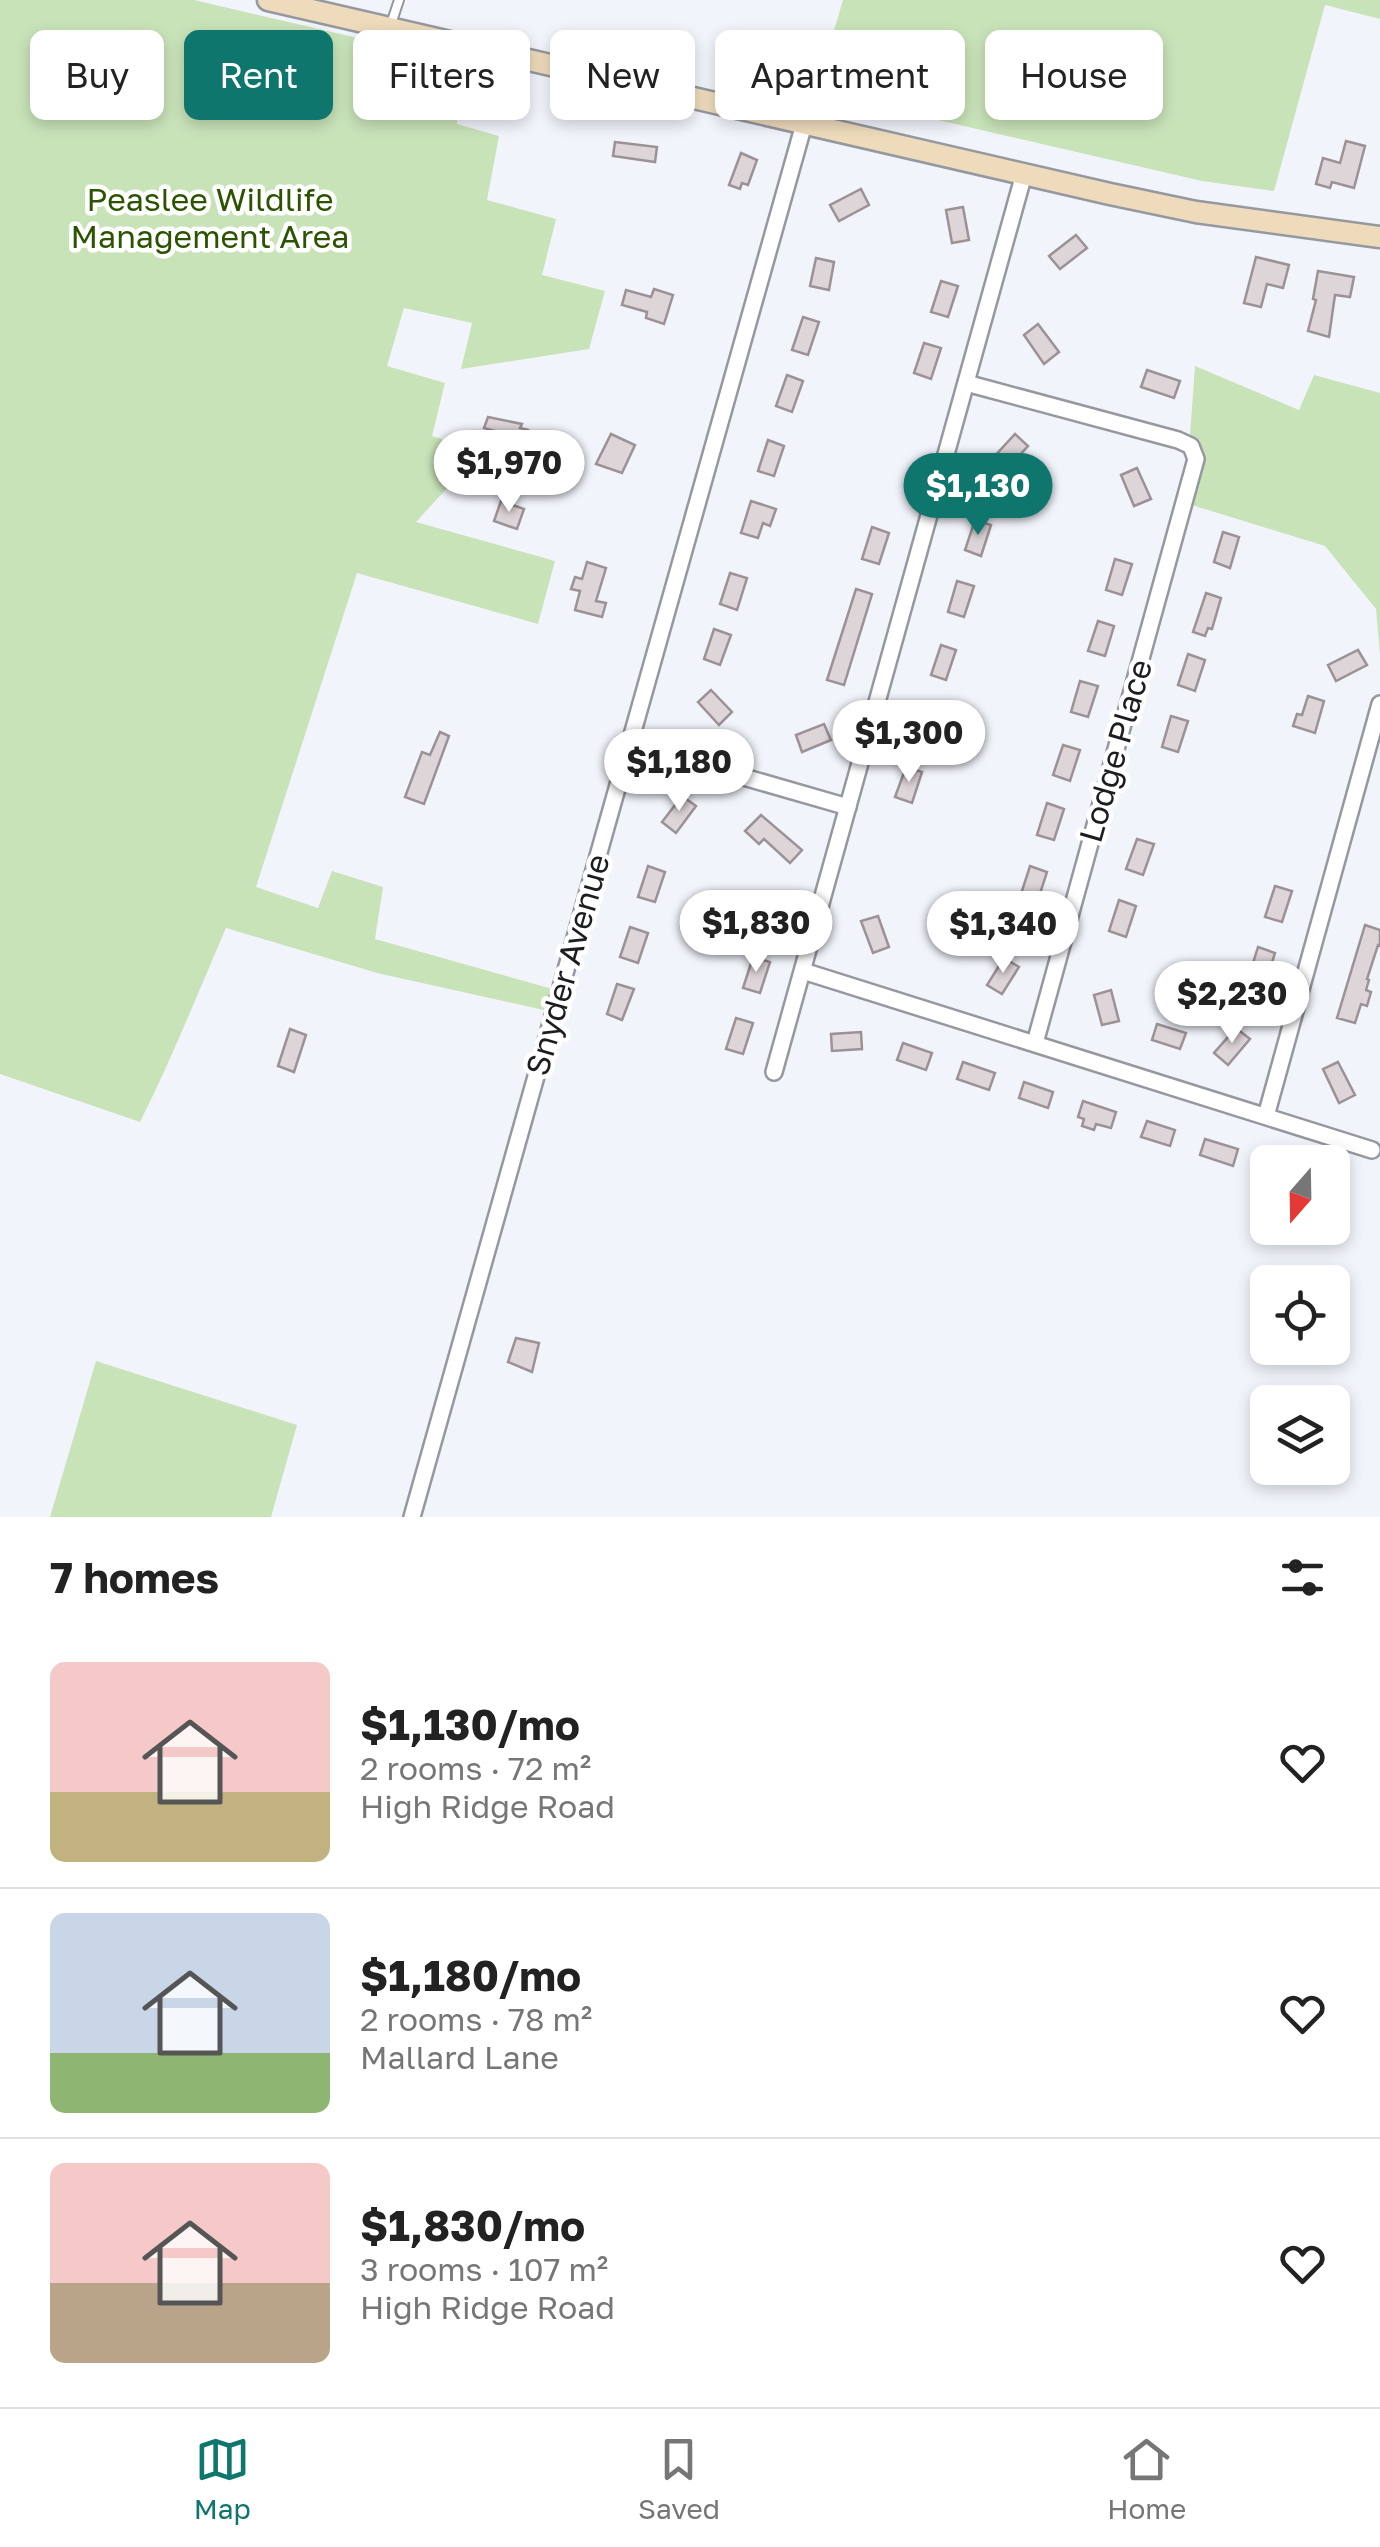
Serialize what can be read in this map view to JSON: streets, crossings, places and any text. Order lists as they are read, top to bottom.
{
  "streets": {
    "street": ["Lodge Place", "Snyder Avenue"]
  },
  "parks": ["Peaslee Wildlife Management Area"],
  "north": "bottom",
  "page": {
    "chip": [
      "Buy",
      "Rent",
      "Filters",
      "New",
      "Apartment",
      "House"
    ],
    "price": [
      "$1,970",
      "$1,130",
      "$1,300",
      "$1,180",
      "$1,830",
      "$1,340",
      "$2,230"
    ],
    "heading": "7 homes",
    "list": [
      {
        "name": "$1,130/mo",
        "note": "2 rooms · 72 m² · High Ridge Road"
      },
      {
        "name": "$1,180/mo",
        "note": "2 rooms · 78 m² · Mallard Lane"
      },
      {
        "name": "$1,830/mo",
        "note": "3 rooms · 107 m² · High Ridge Road"
      }
    ],
    "tabs": ["Map", "Saved", "Home"]
  }
}
